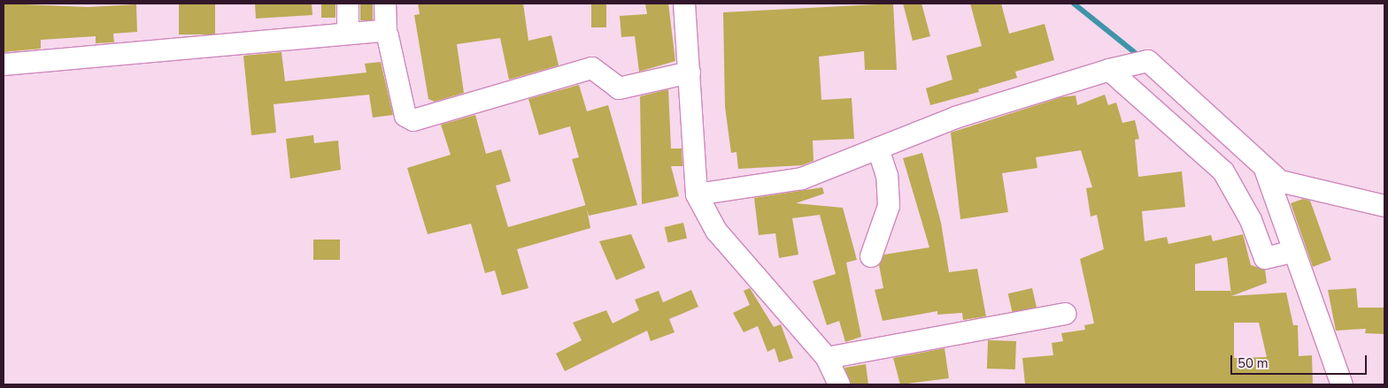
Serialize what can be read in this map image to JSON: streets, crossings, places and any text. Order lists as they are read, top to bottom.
{
  "scale_bar": "50 m"
}
